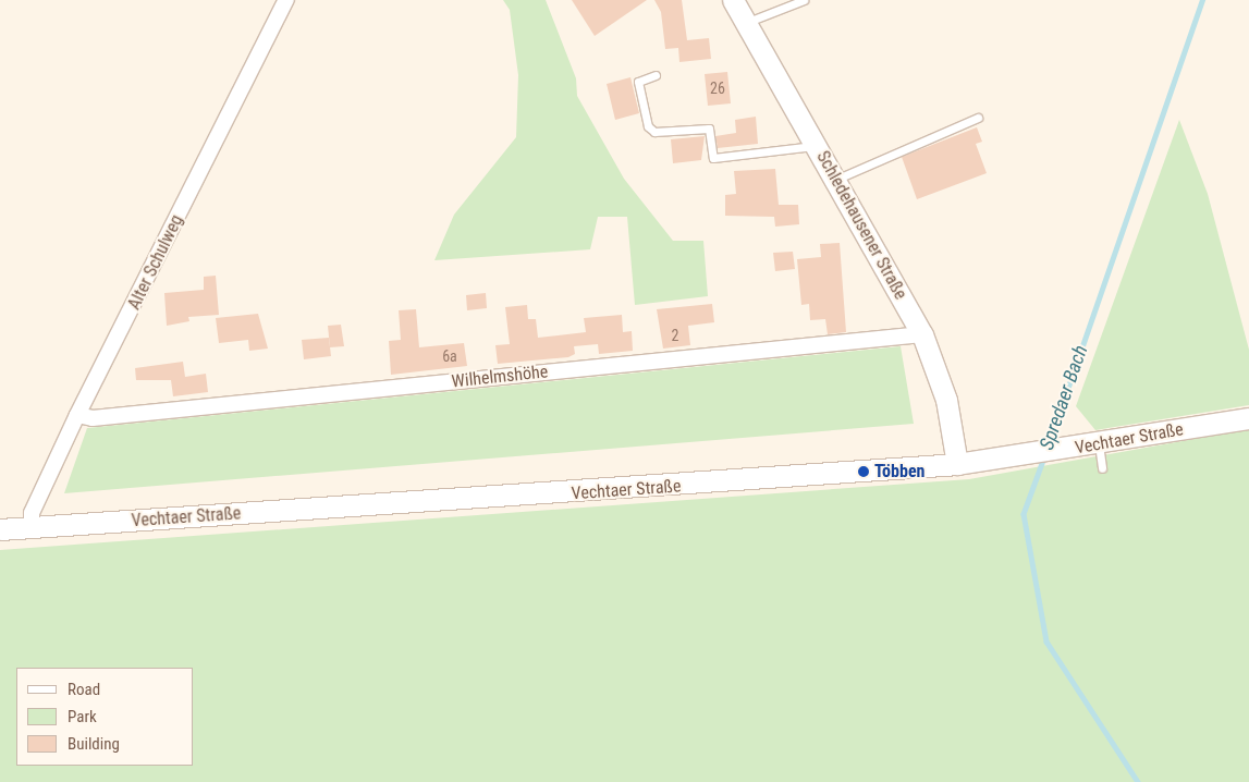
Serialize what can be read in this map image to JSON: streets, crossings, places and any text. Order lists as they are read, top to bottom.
{
  "streets": {
    "main road": ["Schledehausener Straße", "Vechtaer Straße"],
    "street": ["Alter Schulweg", "Wilhelmshöhe"]
  },
  "crossings": [
    ["Schledehausener Straße", "Wilhelmshöhe"],
    ["Schledehausener Straße", "Vechtaer Straße"],
    ["Alter Schulweg", "Wilhelmshöhe"],
    ["Alter Schulweg", "Vechtaer Straße"]
  ],
  "water": ["Spredaer Bach"],
  "places": ["Többen"],
  "house_numbers": ["26", "2", "6a"],
  "legend": ["Road", "Park", "Building"]
}
